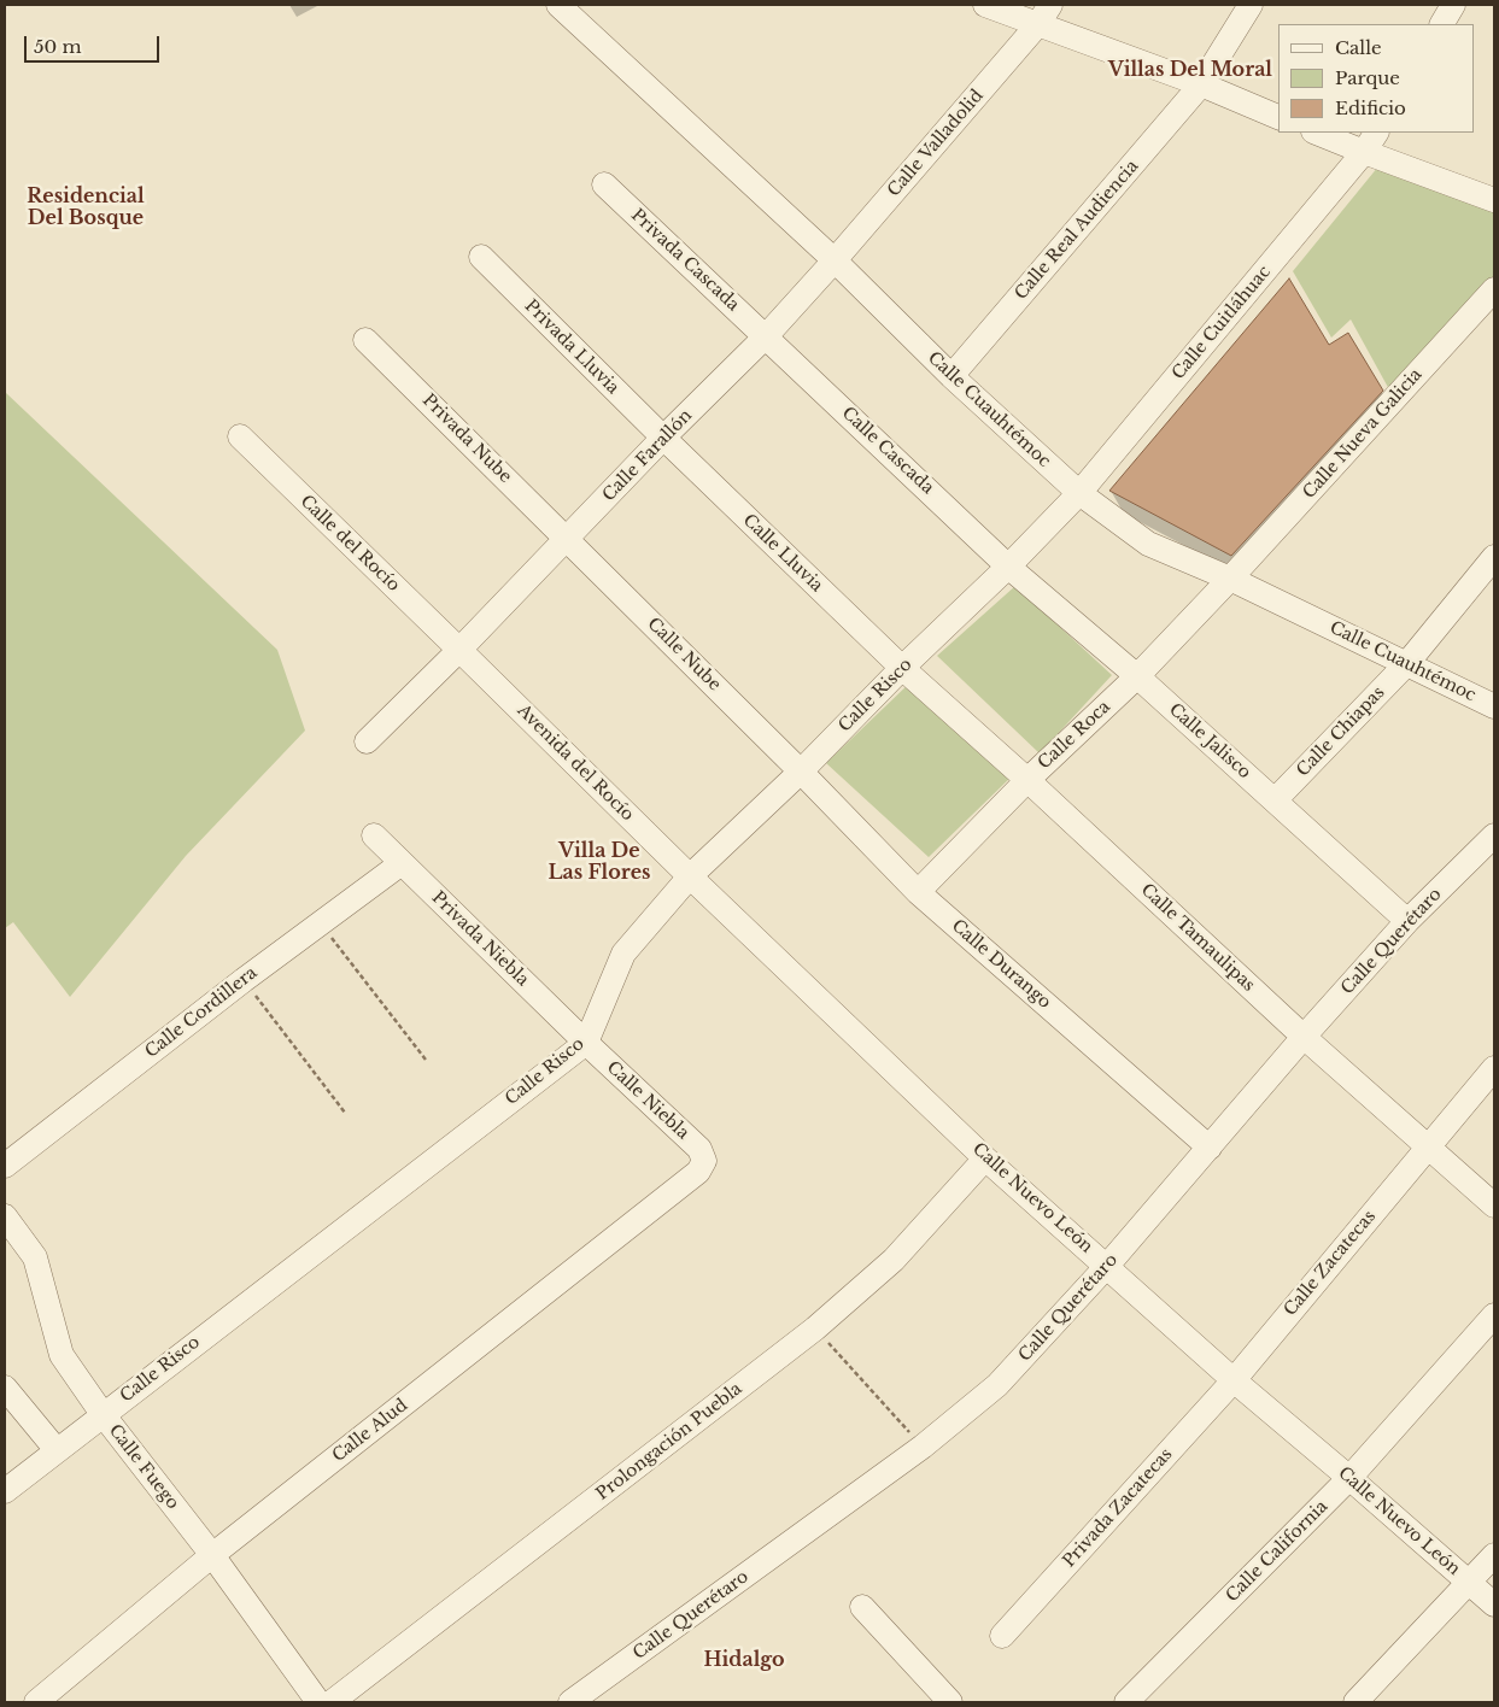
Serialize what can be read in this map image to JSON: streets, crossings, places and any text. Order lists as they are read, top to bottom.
{
  "streets": {
    "street": [
      "Calle Valladolid",
      "Calle Real Audiencia",
      "Privada Cascada",
      "Calle Cuitláhuac",
      "Privada Lluvia",
      "Calle Cuauhtémoc",
      "Calle Nueva Galicia",
      "Privada Nube",
      "Calle Cascada",
      "Calle Farallón",
      "Calle del Rocío",
      "Calle Lluvia",
      "Calle Nube",
      "Calle Risco",
      "Calle Chiapas",
      "Calle Roca",
      "Calle Jalisco",
      "Avenida del Rocío",
      "Calle Tamaulipas",
      "Privada Niebla",
      "Calle Querétaro",
      "Calle Durango",
      "Calle Cordillera",
      "Calle Niebla",
      "Calle Nuevo León",
      "Calle Zacatecas",
      "Calle Alud",
      "Prolongación Puebla",
      "Calle Fuego",
      "Privada Zacatecas",
      "Calle California"
    ]
  },
  "crossings": [
    ["Calle Valladolid", "Calle Cuauhtémoc"],
    ["Calle Valladolid", "Calle Farallón"],
    ["Calle Real Audiencia", "Calle Cuauhtémoc"],
    ["Privada Cascada", "Calle Cascada"],
    ["Privada Cascada", "Calle Farallón"],
    ["Calle Cuitláhuac", "Calle Cuauhtémoc"],
    ["Calle Cuitláhuac", "Calle Risco"],
    ["Privada Lluvia", "Calle Farallón"],
    ["Privada Lluvia", "Calle Lluvia"],
    ["Calle Cuauhtémoc", "Calle Nueva Galicia"],
    ["Calle Cuauhtémoc", "Calle Farallón"],
    ["Calle Cuauhtémoc", "Calle Risco"],
    ["Calle Cuauhtémoc", "Calle Chiapas"],
    ["Calle Cuauhtémoc", "Calle Roca"],
    ["Calle Nueva Galicia", "Calle Roca"],
    ["Privada Nube", "Calle Farallón"],
    ["Privada Nube", "Calle Nube"],
    ["Calle Cascada", "Calle Farallón"],
    ["Calle Cascada", "Calle Risco"],
    ["Calle Cascada", "Calle Jalisco"],
    ["Calle Farallón", "Calle del Rocío"],
    ["Calle Farallón", "Calle Lluvia"],
    ["Calle Farallón", "Calle Nube"],
    ["Calle Farallón", "Avenida del Rocío"],
    ["Calle del Rocío", "Avenida del Rocío"],
    ["Calle Lluvia", "Calle Risco"],
    ["Calle Lluvia", "Calle Tamaulipas"],
    ["Calle Nube", "Calle Risco"],
    ["Calle Nube", "Calle Durango"],
    ["Calle Risco", "Calle Jalisco"],
    ["Calle Risco", "Avenida del Rocío"],
    ["Calle Risco", "Calle Tamaulipas"],
    ["Calle Risco", "Privada Niebla"],
    ["Calle Risco", "Calle Durango"],
    ["Calle Risco", "Calle Niebla"],
    ["Calle Risco", "Calle Nuevo León"],
    ["Calle Risco", "Calle Fuego"],
    ["Calle Chiapas", "Calle Jalisco"],
    ["Calle Roca", "Calle Jalisco"],
    ["Calle Roca", "Calle Tamaulipas"],
    ["Calle Roca", "Calle Durango"],
    ["Calle Jalisco", "Calle Querétaro"],
    ["Avenida del Rocío", "Calle Nuevo León"],
    ["Calle Tamaulipas", "Calle Querétaro"],
    ["Calle Tamaulipas", "Calle Zacatecas"],
    ["Privada Niebla", "Calle Cordillera"],
    ["Privada Niebla", "Calle Niebla"],
    ["Calle Querétaro", "Calle Durango"],
    ["Calle Querétaro", "Calle Nuevo León"],
    ["Calle Niebla", "Calle Alud"],
    ["Calle Nuevo León", "Calle Zacatecas"],
    ["Calle Nuevo León", "Prolongación Puebla"],
    ["Calle Nuevo León", "Privada Zacatecas"],
    ["Calle Nuevo León", "Calle California"],
    ["Calle Zacatecas", "Privada Zacatecas"],
    ["Calle Alud", "Calle Fuego"]
  ],
  "districts": [
    "Villas Del Moral",
    "Residencial Del Bosque",
    "Villa De Las Flores",
    "Hidalgo"
  ],
  "legend": ["Calle", "Parque", "Edificio"],
  "scale_bar": "50 m"
}
